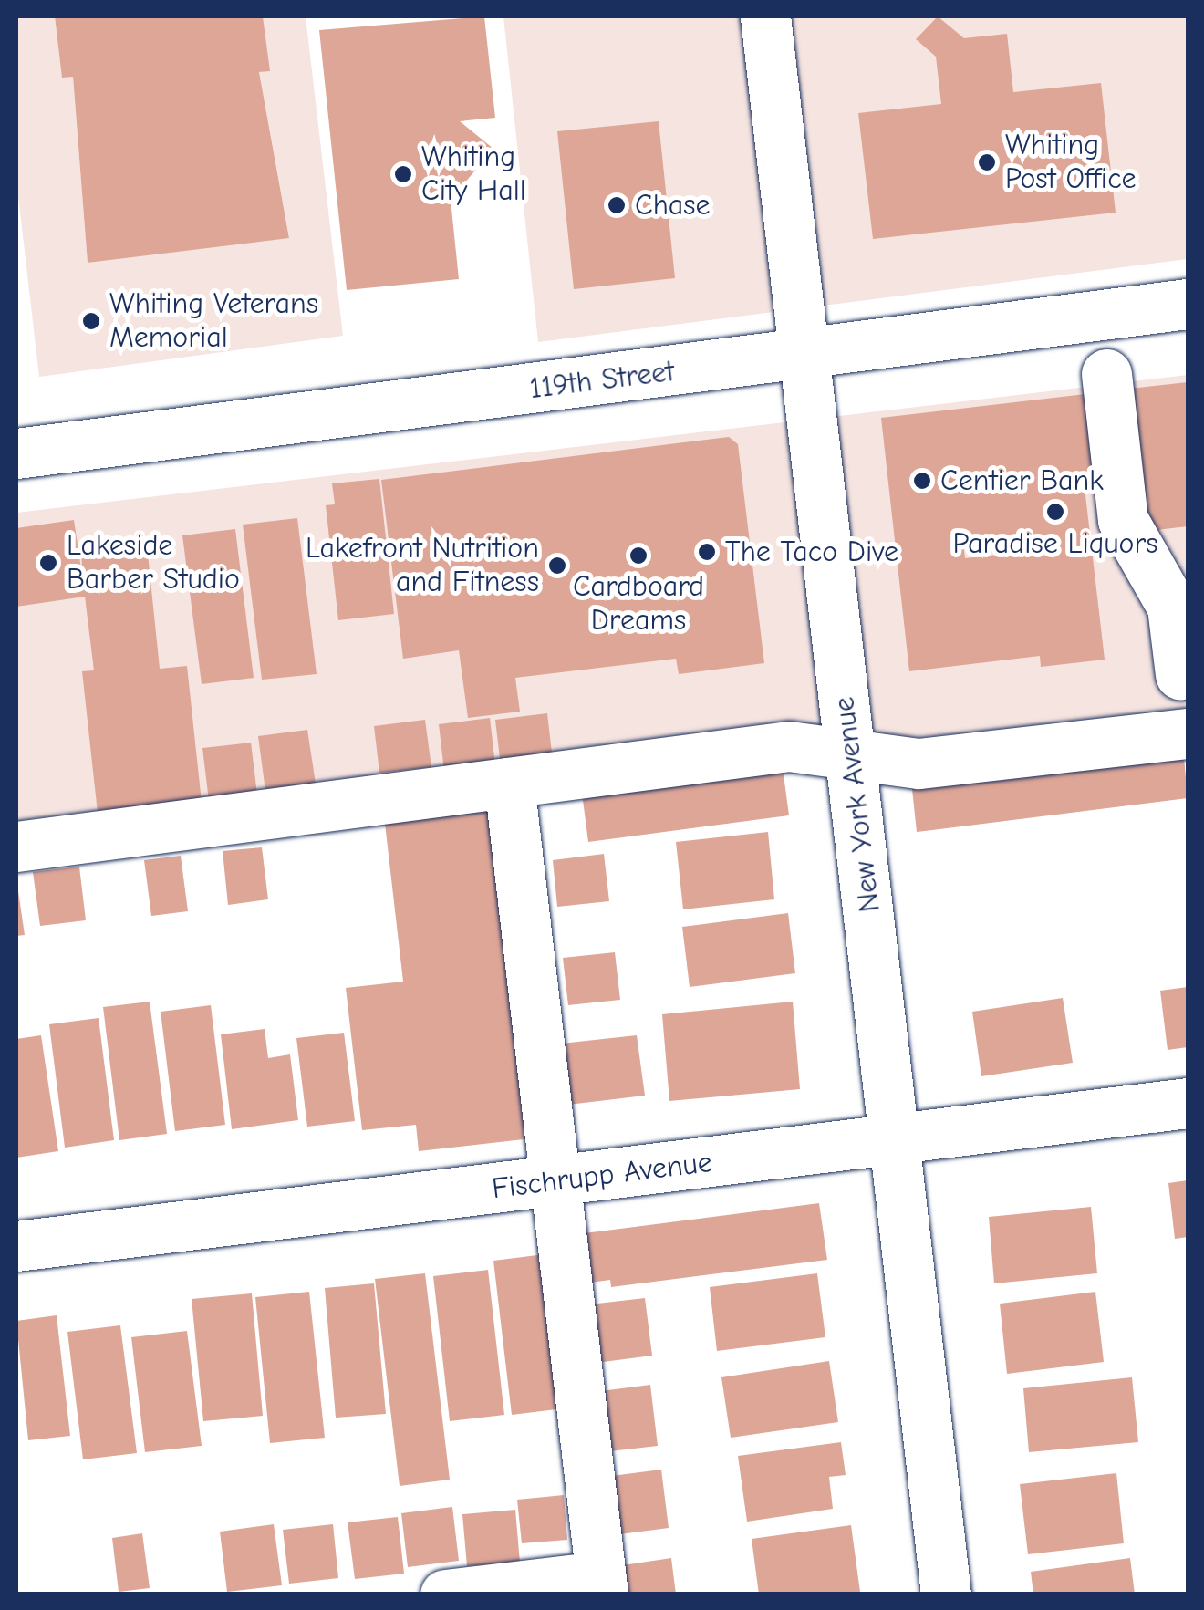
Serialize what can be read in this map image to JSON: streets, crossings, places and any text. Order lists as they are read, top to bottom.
{
  "streets": {
    "street": ["119th Street", "New York Avenue", "Fischrupp Avenue"]
  },
  "crossings": [
    ["119th Street", "New York Avenue"],
    ["New York Avenue", "Fischrupp Avenue"]
  ],
  "places": [
    "Whiting Post Office",
    "Whiting City Hall",
    "Chase",
    "Whiting Veterans Memorial",
    "Centier Bank",
    "Paradise Liquors",
    "The Taco Dive",
    "Cardboard Dreams",
    "Lakeside Barber Studio",
    "Lakefront Nutrition and Fitness"
  ]
}
